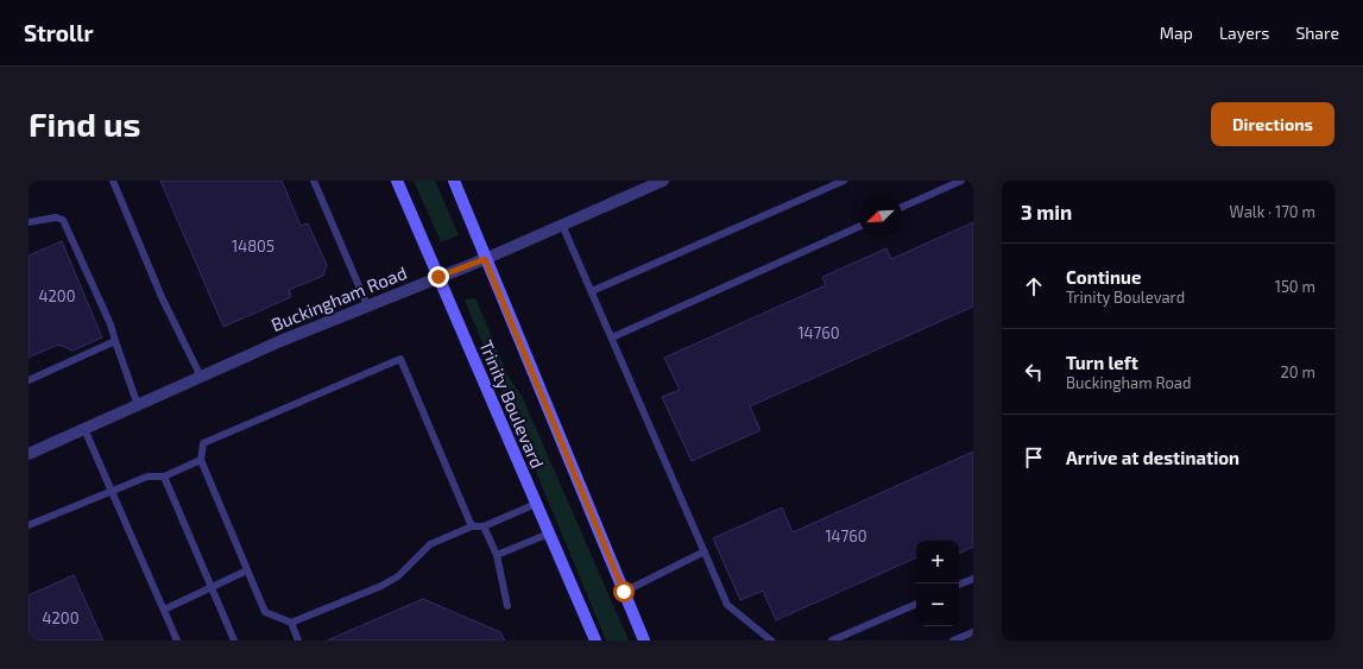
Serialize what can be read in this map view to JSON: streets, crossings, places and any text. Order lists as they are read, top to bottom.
{
  "streets": {
    "main road": ["Trinity Boulevard"],
    "street": ["Buckingham Road"]
  },
  "crossings": [
    ["Buckingham Road", "Trinity Boulevard"]
  ],
  "house_numbers": [
    "14805",
    "4200",
    "14760",
    "14760",
    "4200"
  ],
  "north": "bottom left",
  "page": {
    "header": "Strollr",
    "nav": ["Map", "Layers", "Share"],
    "buttons": "Directions",
    "title": "Find us",
    "heading": ["3 min", "Walk · 170 m"],
    "list": [
      ["Continue", "Trinity Boulevard", "150 m"],
      ["Turn left", "Buckingham Road", "20 m"],
      "Arrive at destination"
    ],
    "map_buttons": ["+", "−"]
  }
}
